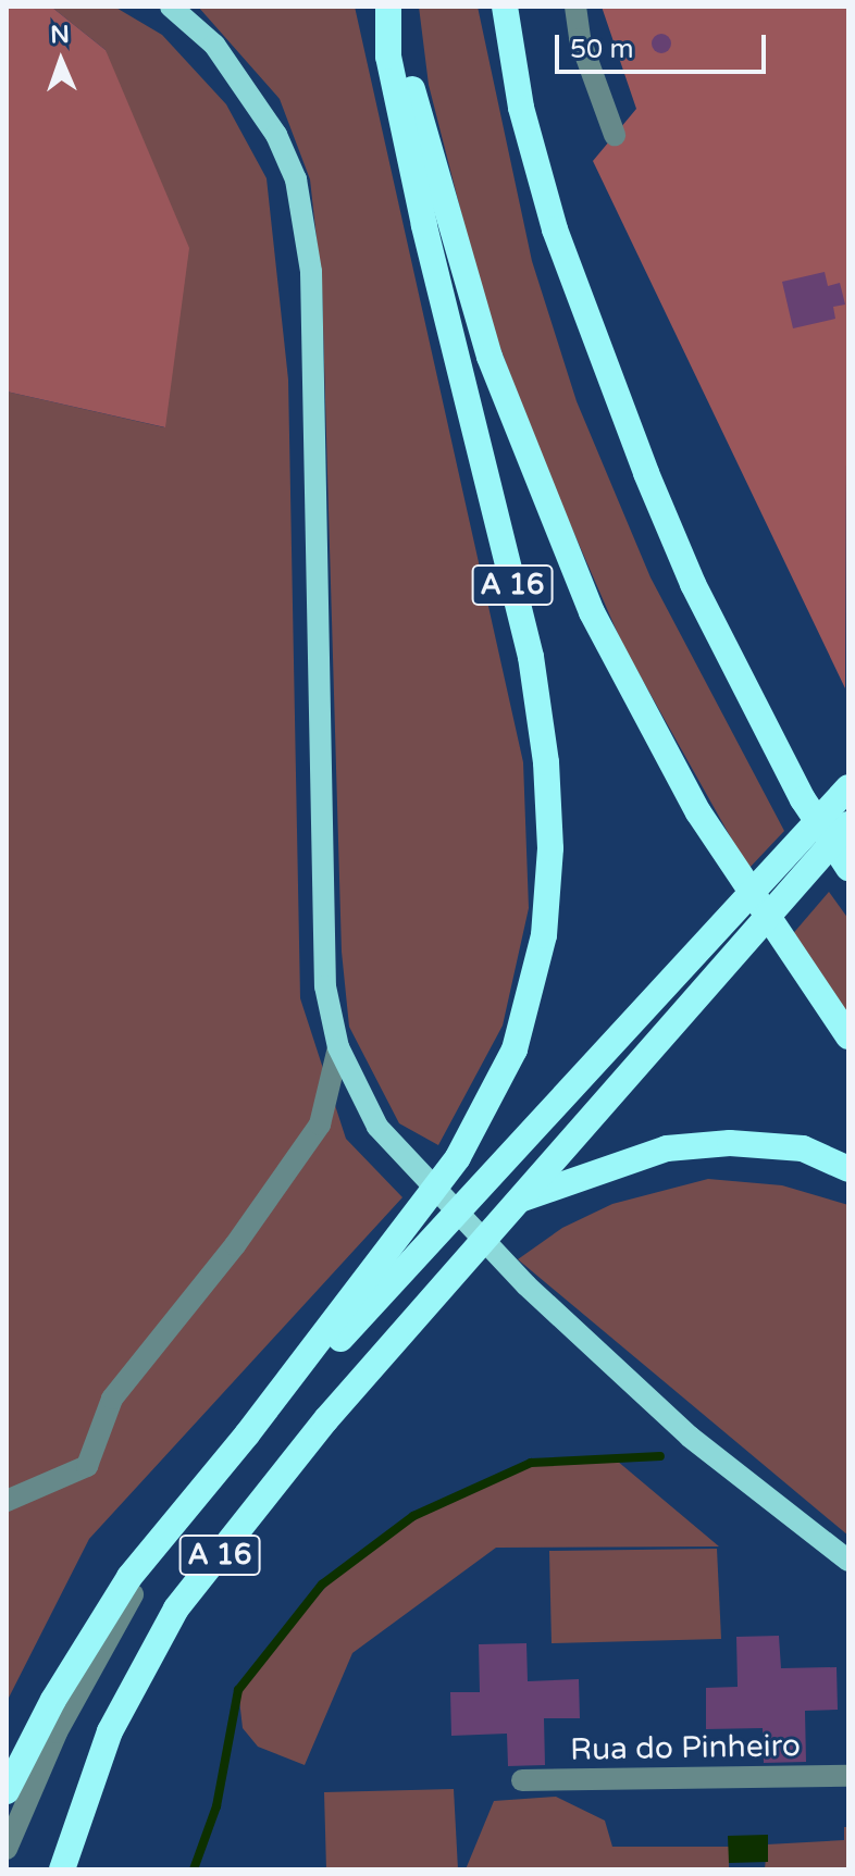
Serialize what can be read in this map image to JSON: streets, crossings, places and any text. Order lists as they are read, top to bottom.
{
  "streets": {
    "highway": ["A 16"],
    "street": ["Rua do Pinheiro"]
  },
  "scale_bar": "50 m",
  "north": "top"
}
